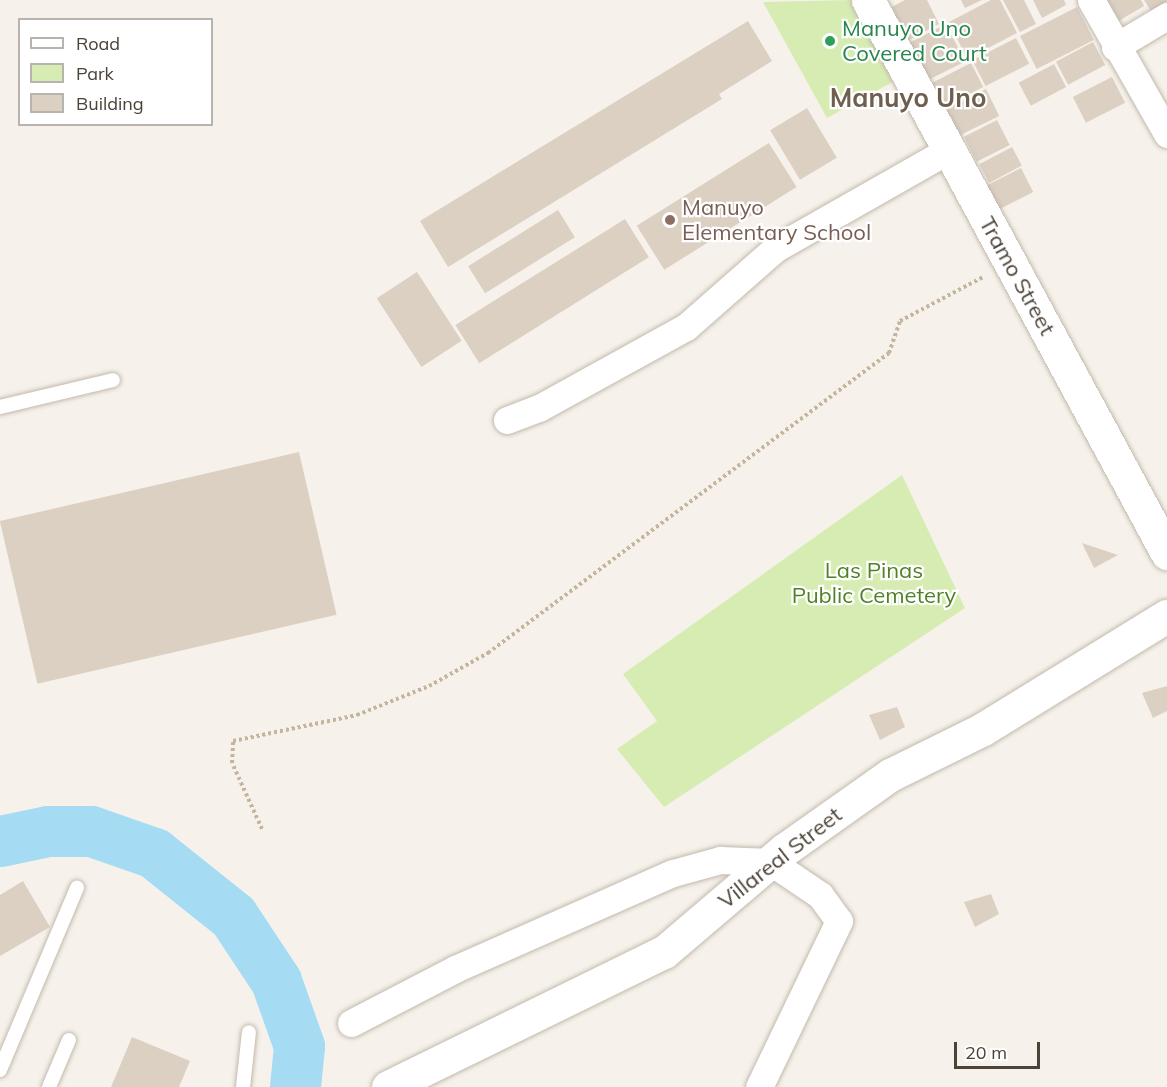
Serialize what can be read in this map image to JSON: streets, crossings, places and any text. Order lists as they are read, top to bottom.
{
  "streets": {
    "street": ["Tramo Street", "Villareal Street"]
  },
  "districts": ["Manuyo Uno"],
  "parks": ["Las Pinas Public Cemetery"],
  "places": ["Manuyo Uno Covered Court", "Manuyo Elementary School"],
  "legend": ["Road", "Park", "Building"],
  "scale_bar": "20 m"
}
